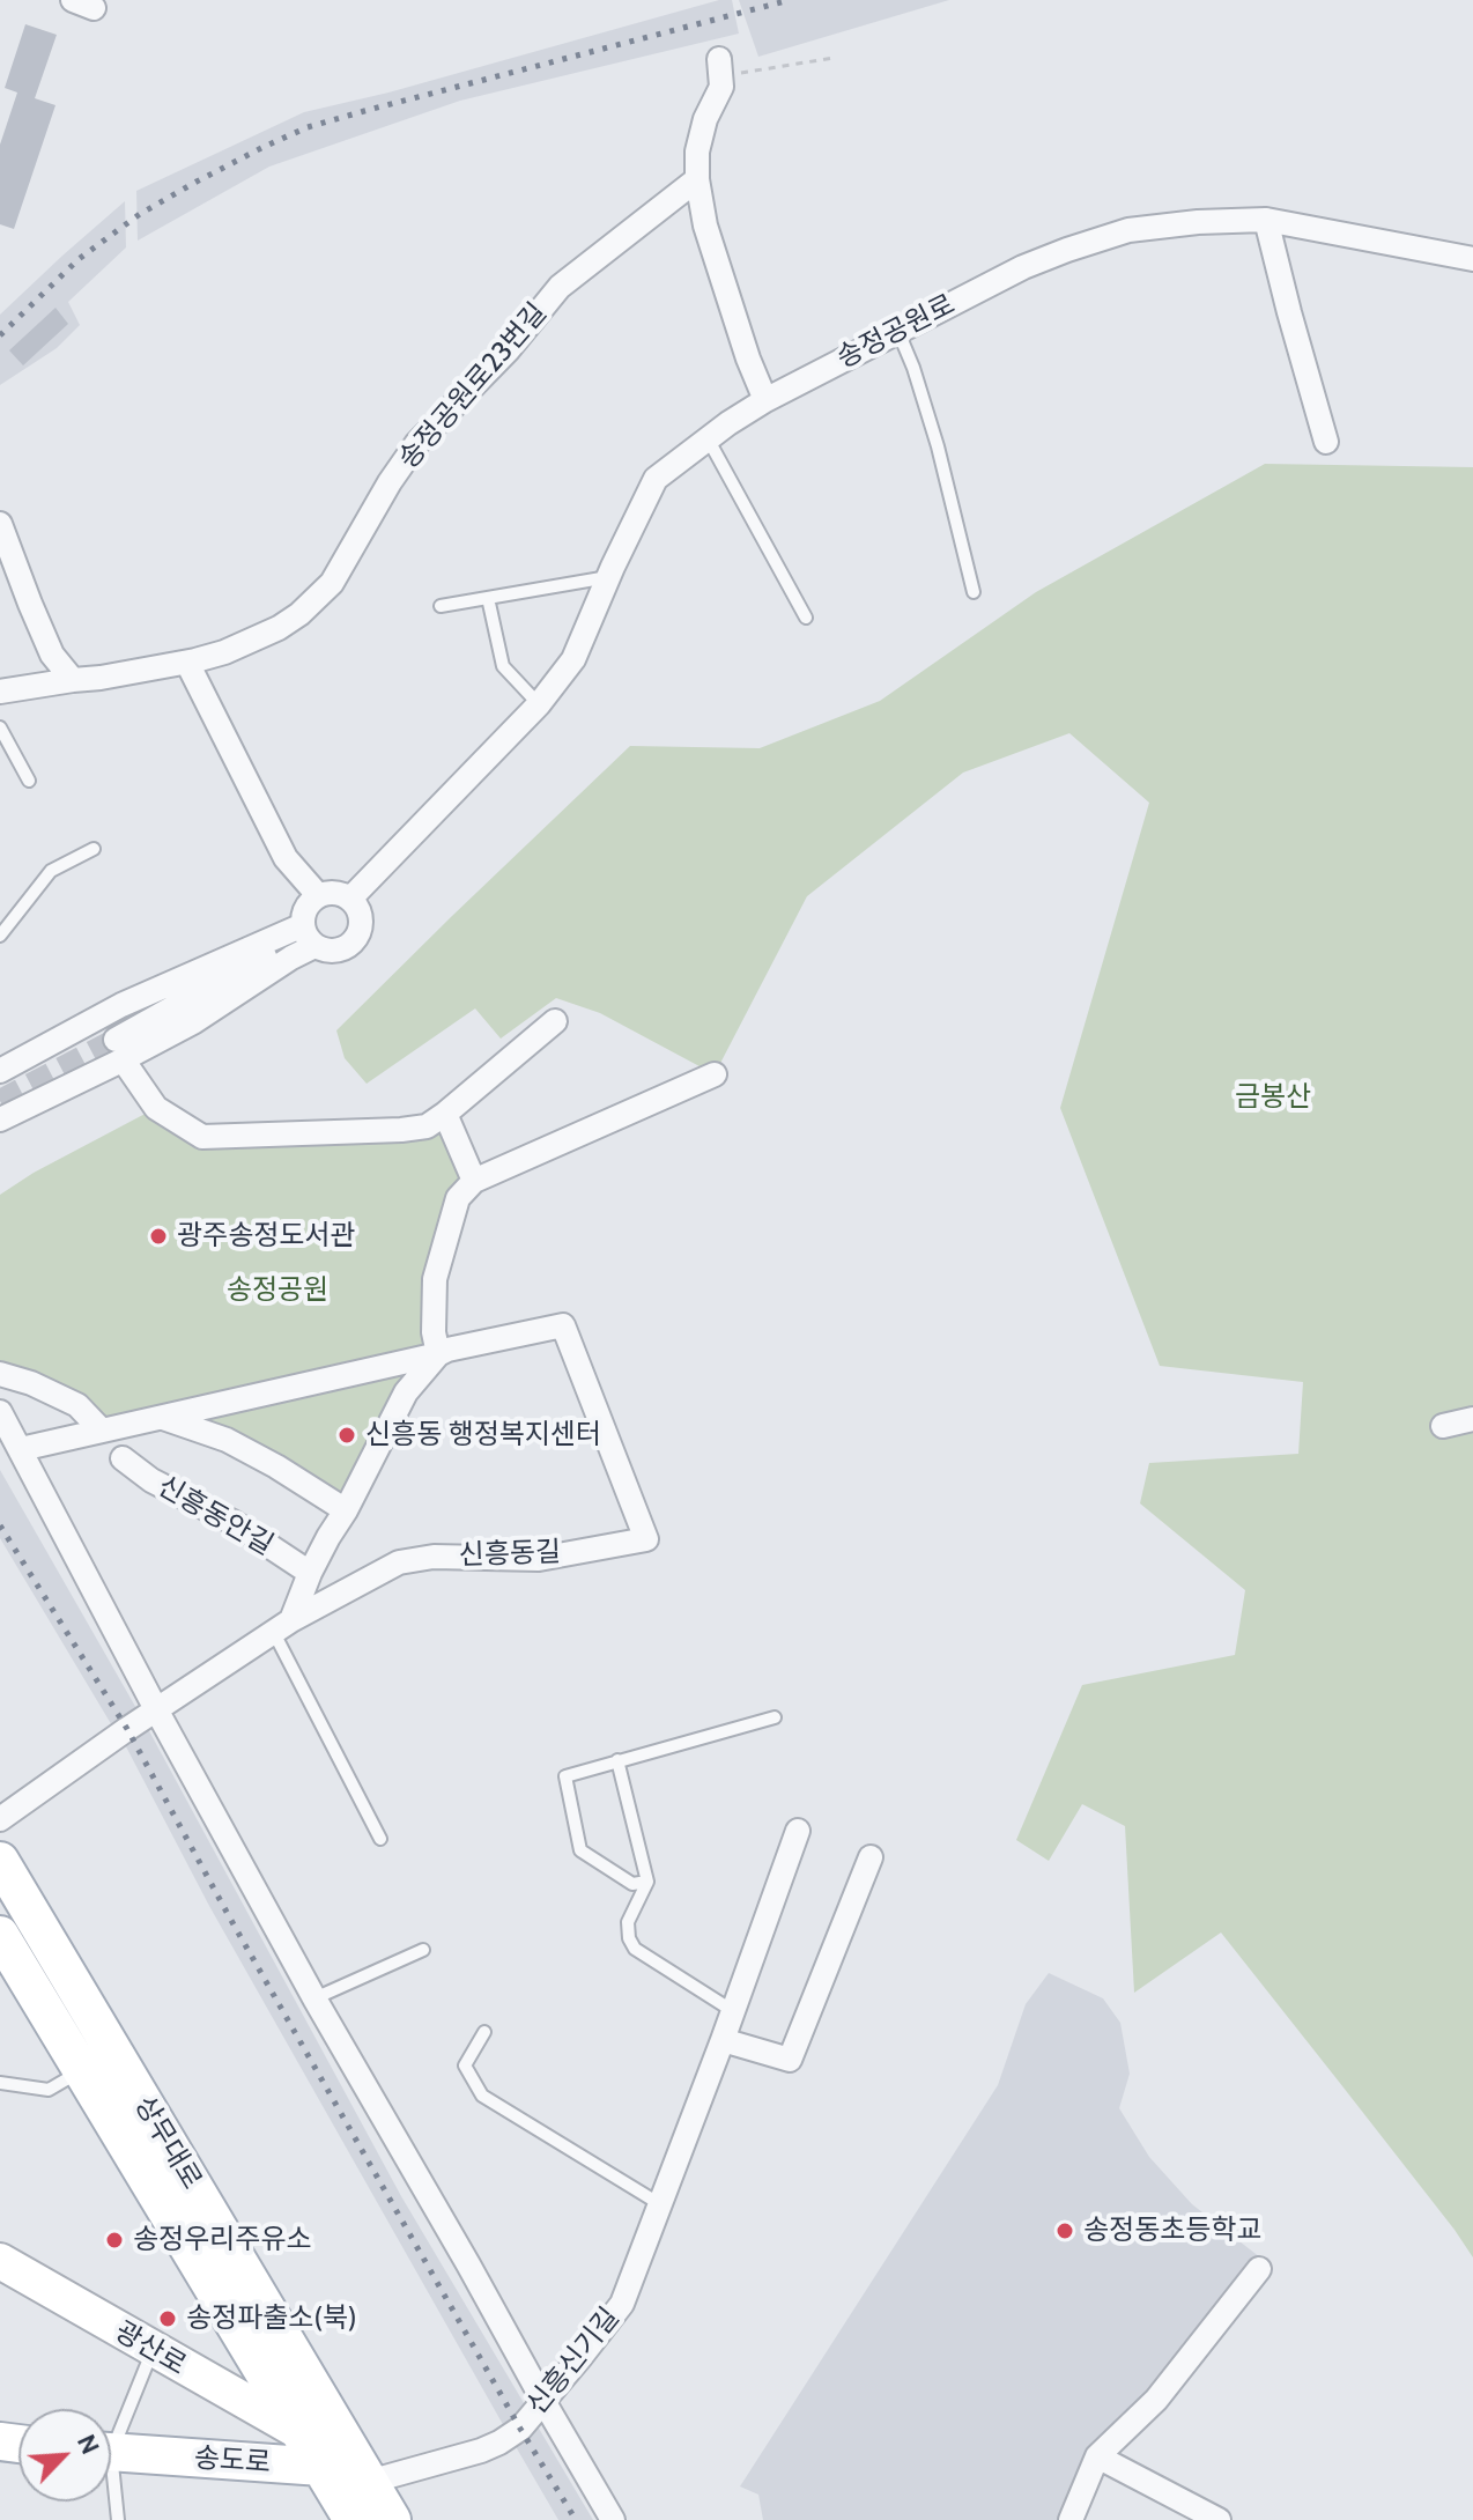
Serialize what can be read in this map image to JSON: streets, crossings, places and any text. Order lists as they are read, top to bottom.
{
  "streets": {
    "main road": ["상무대로", "광산로", "송도로"],
    "street": [
      "송정공원로",
      "송정공원로23번길",
      "신흥동안길",
      "신흥동길",
      "신흥신기길"
    ]
  },
  "crossings": [
    ["상무대로", "광산로"],
    ["상무대로", "신흥신기길"],
    ["상무대로", "송도로"],
    ["신흥신기길", "송도로"]
  ],
  "parks": ["금봉산", "송정공원"],
  "places": [
    "광주송정도서관",
    "신흥동 행정복지센터",
    "송정동초등학교",
    "송정우리주유소",
    "송정파출소(북)"
  ],
  "north": "top right"
}
